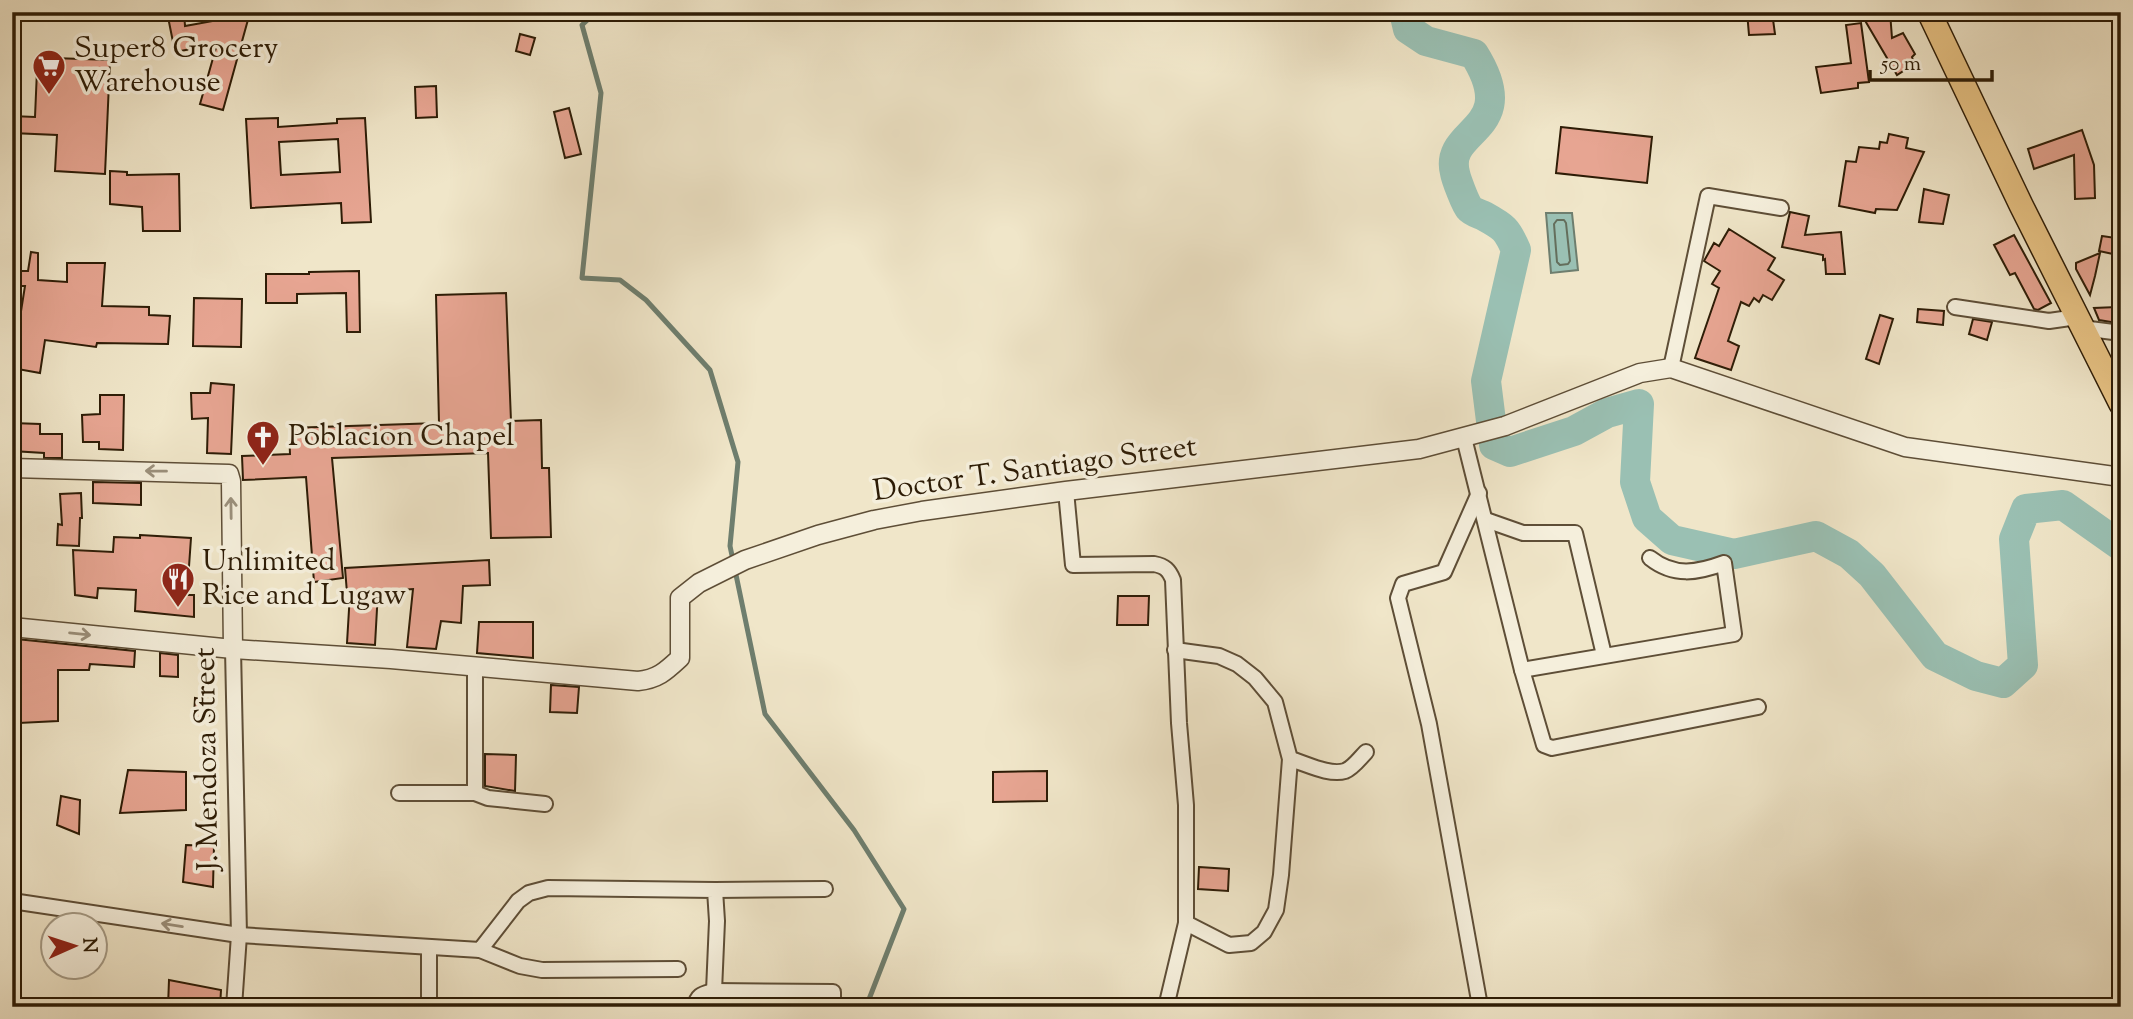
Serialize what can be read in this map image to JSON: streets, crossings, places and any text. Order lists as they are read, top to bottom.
{
  "streets": {
    "street": ["Doctor T. Santiago Street", "J. Mendoza Street"]
  },
  "crossings": [
    ["Doctor T. Santiago Street", "J. Mendoza Street"]
  ],
  "places": {
    "supermarket": ["Super8 Grocery Warehouse"],
    "church": ["Poblacion Chapel"],
    "restaurant": ["Unlimited Rice and Lugaw"]
  },
  "scale_bar": "50 m",
  "north": "right"
}
